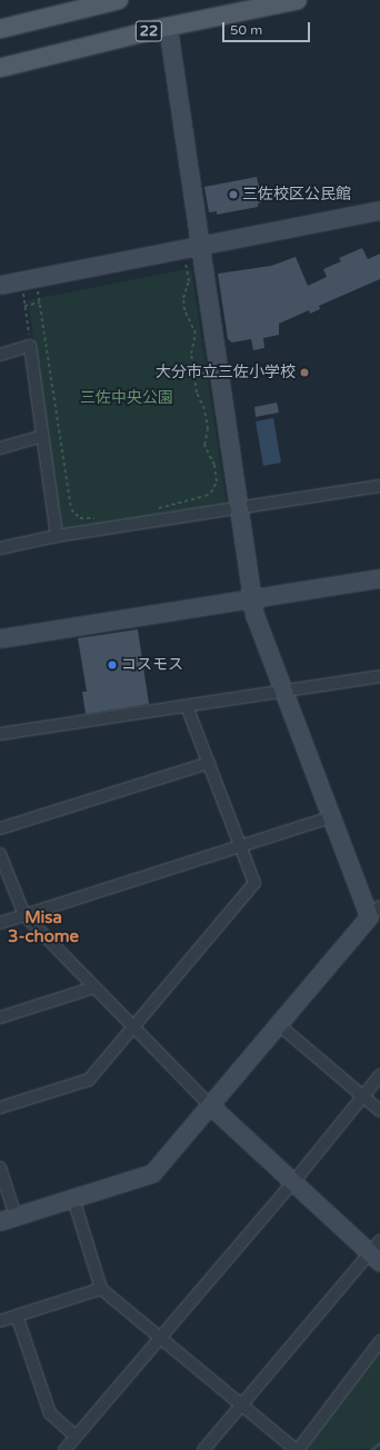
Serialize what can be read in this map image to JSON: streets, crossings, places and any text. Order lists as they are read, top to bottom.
{
  "streets": {
    "main road": ["22"]
  },
  "districts": ["Misa 3-chome"],
  "parks": ["三佐中央公園"],
  "places": ["三佐校区公民館", "大分市立三佐小学校", "コスモス"],
  "scale_bar": "50 m"
}
